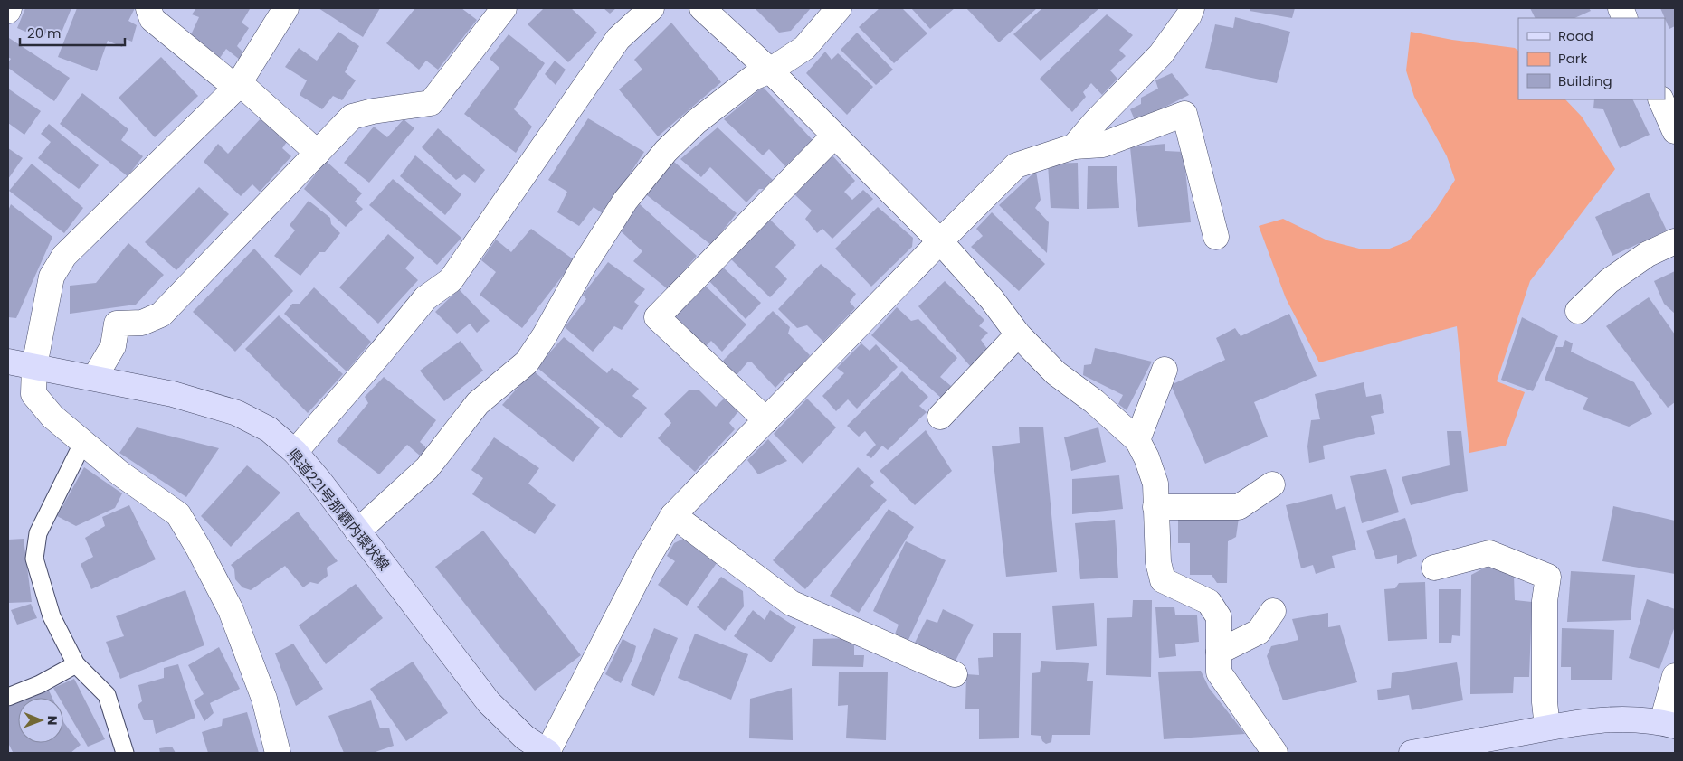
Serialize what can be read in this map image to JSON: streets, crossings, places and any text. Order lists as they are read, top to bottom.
{
  "streets": {
    "main road": ["県道221号那覇内環状線"]
  },
  "legend": ["Road", "Park", "Building"],
  "scale_bar": "20 m",
  "north": "right"
}
